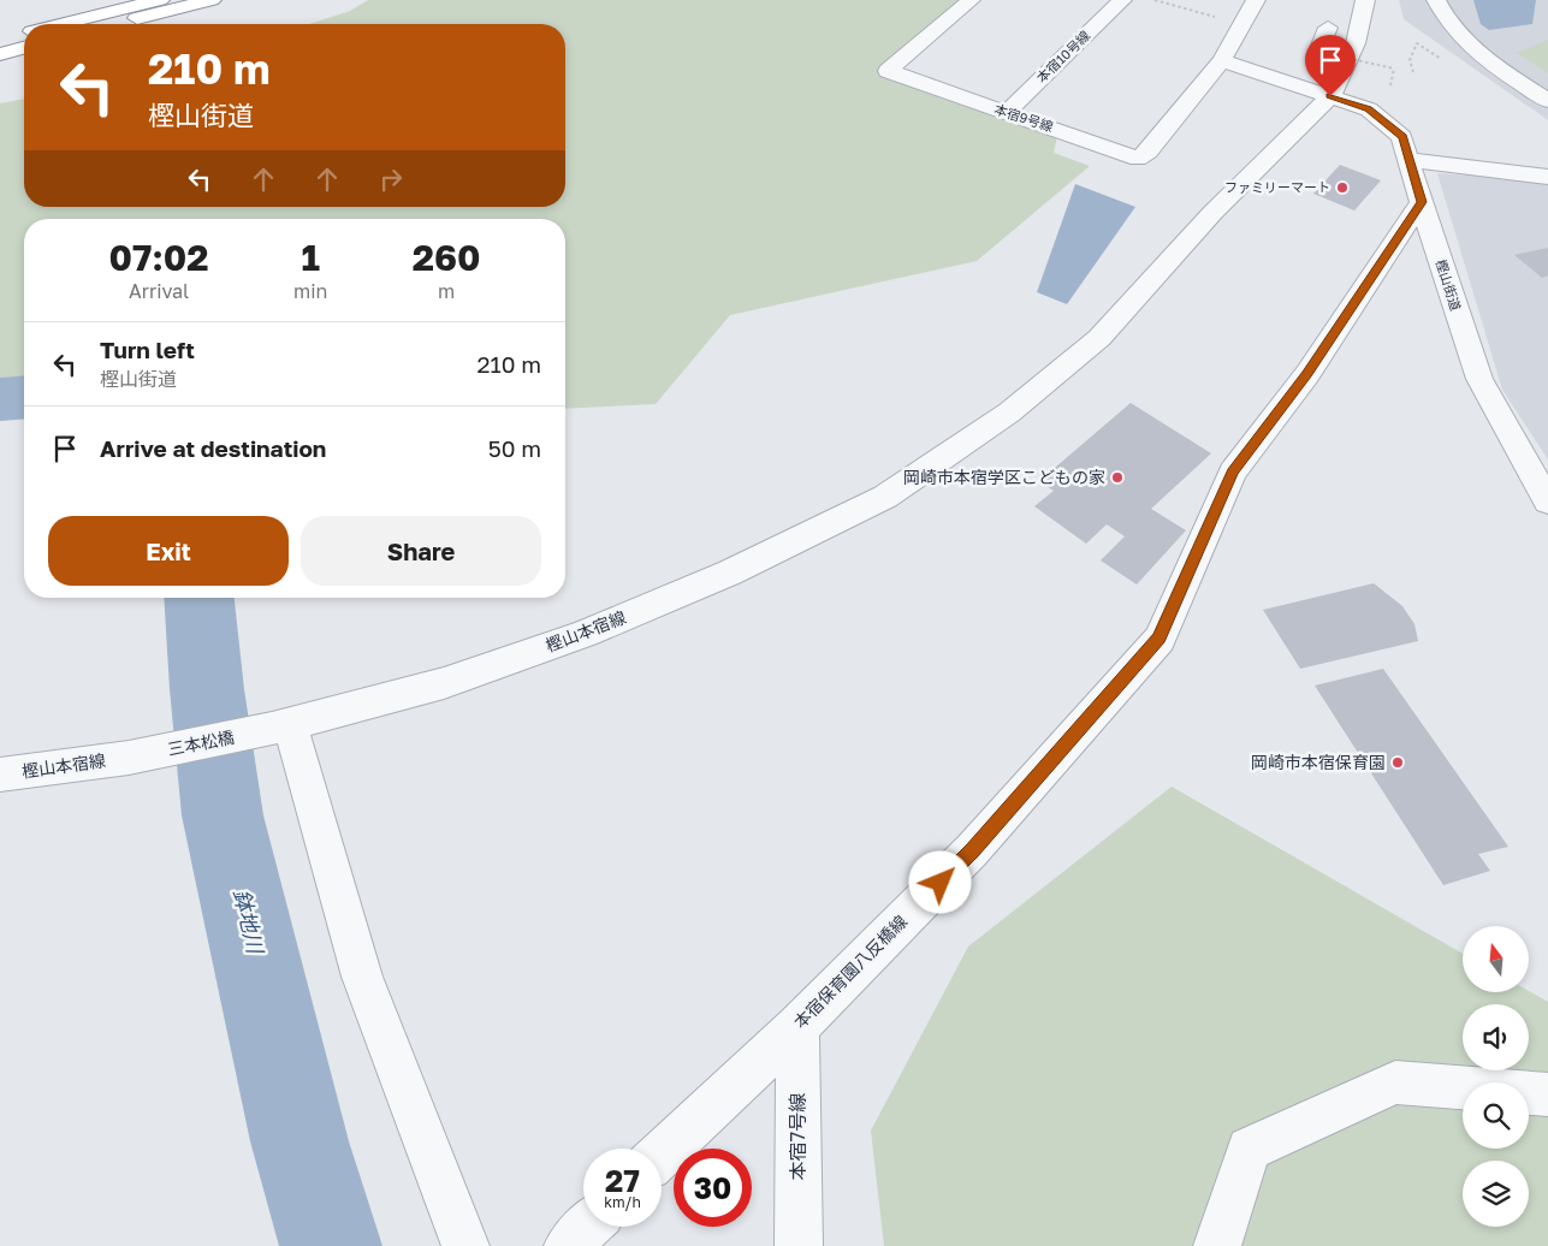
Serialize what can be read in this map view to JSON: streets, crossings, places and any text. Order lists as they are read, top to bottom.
{
  "streets": {
    "street": [
      "本宿10号線",
      "本宿9号線",
      "樫山街道",
      "樫山本宿線",
      "三本松橋",
      "本宿保育園八反橋線",
      "本宿7号線"
    ]
  },
  "crossings": [
    ["本宿10号線", "本宿9号線"],
    ["本宿9号線", "樫山街道"],
    ["樫山街道", "樫山本宿線"],
    ["樫山街道", "本宿保育園八反橋線"],
    ["樫山本宿線", "三本松橋"],
    ["本宿保育園八反橋線", "本宿7号線"]
  ],
  "water": ["鉢地川"],
  "places": ["ファミリーマート", "岡崎市本宿学区こどもの家", "岡崎市本宿保育園"],
  "north": "top",
  "page": {
    "turn": ["210 m", "樫山街道"],
    "eta": [
      "07:02",
      "Arrival",
      "1",
      "min",
      "260",
      "m"
    ],
    "list": [
      {
        "name": "Turn left",
        "note": "樫山街道",
        "value": "210 m"
      },
      {
        "name": "Arrive at destination",
        "value": "50 m"
      }
    ],
    "buttons": ["Exit", "Share"],
    "speed": "27 km/h",
    "limit": "30"
  }
}
